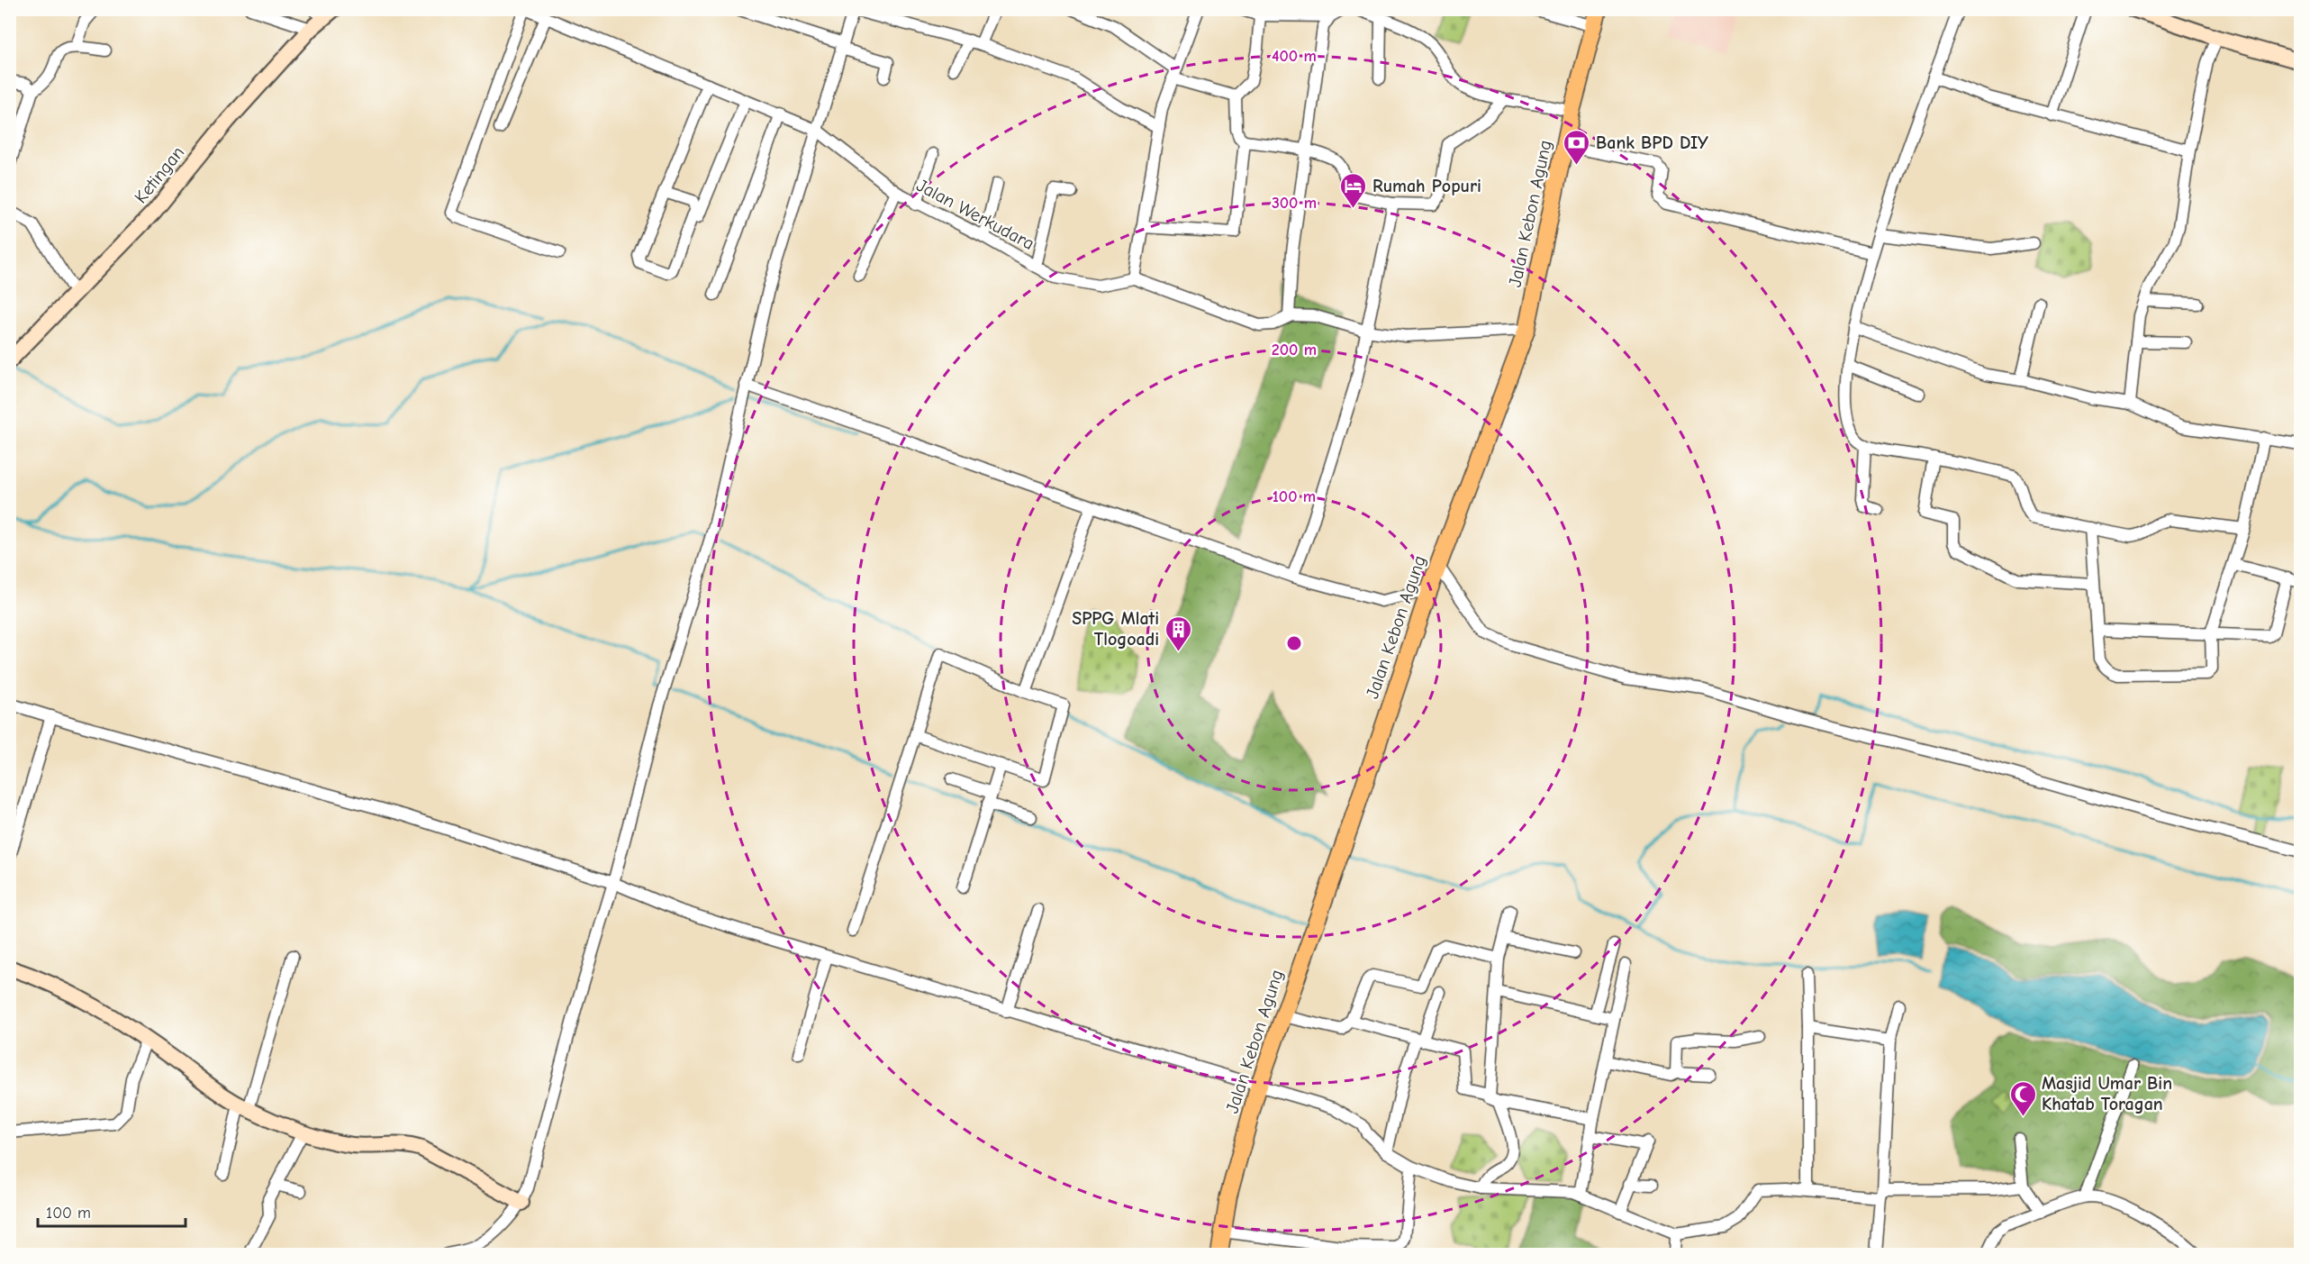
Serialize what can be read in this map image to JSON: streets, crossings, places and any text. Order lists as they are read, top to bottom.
{
  "streets": {
    "main road": ["Jalan Kebon Agung"],
    "street": ["Ketingan", "Jalan Werkudara"]
  },
  "places": {
    "bank": ["Bank BPD DIY"],
    "hotel": ["Rumah Popuri"],
    "building": ["SPPG Mlati Tlogoadi"],
    "mosque": ["Masjid Umar Bin Khatab Toragan"]
  },
  "scale_bar": "100 m",
  "rings": [
    "400 m",
    "300 m",
    "200 m",
    "100 m"
  ]
}
